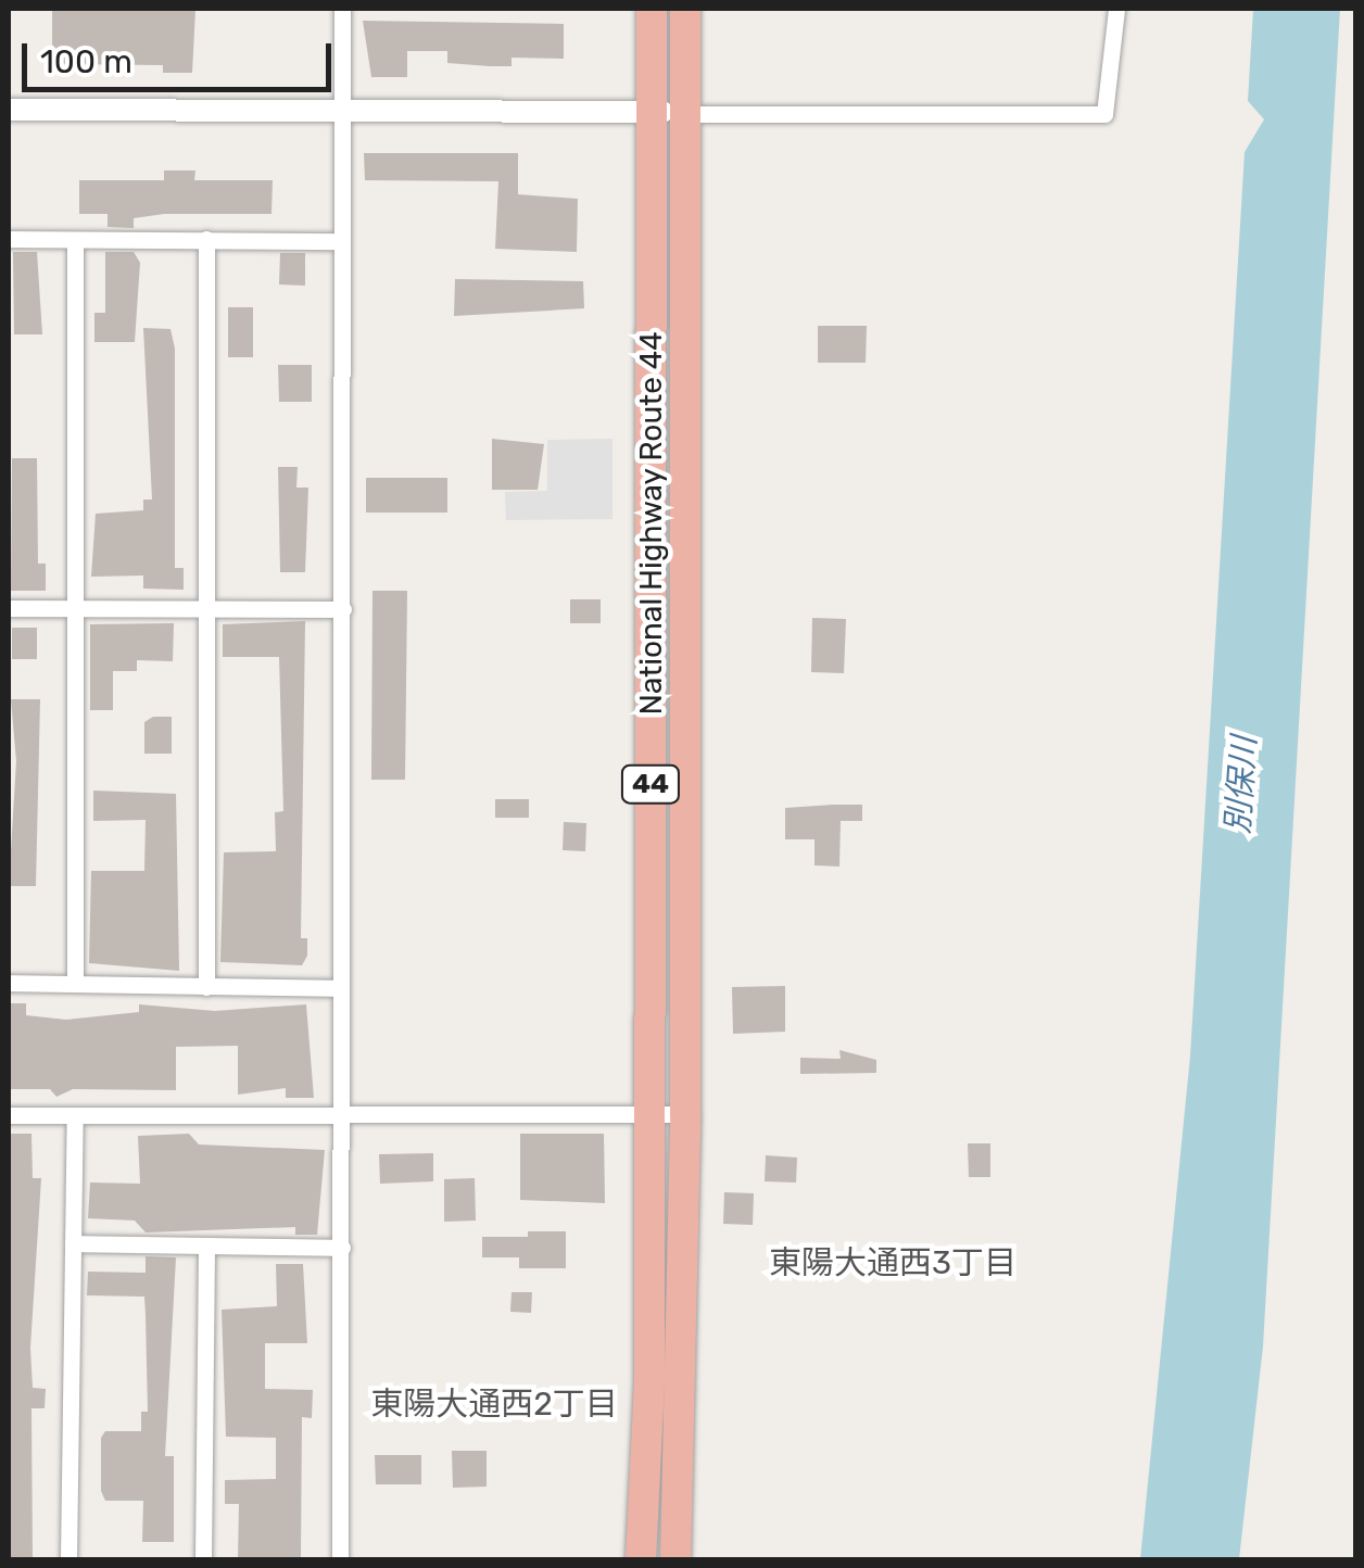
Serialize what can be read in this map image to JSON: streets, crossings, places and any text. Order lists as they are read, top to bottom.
{
  "streets": {
    "highway": ["National Highway Route 44", "44"]
  },
  "districts": ["東陽大通西3丁目", "東陽大通西2丁目"],
  "water": ["別保川"],
  "scale_bar": "100 m"
}
